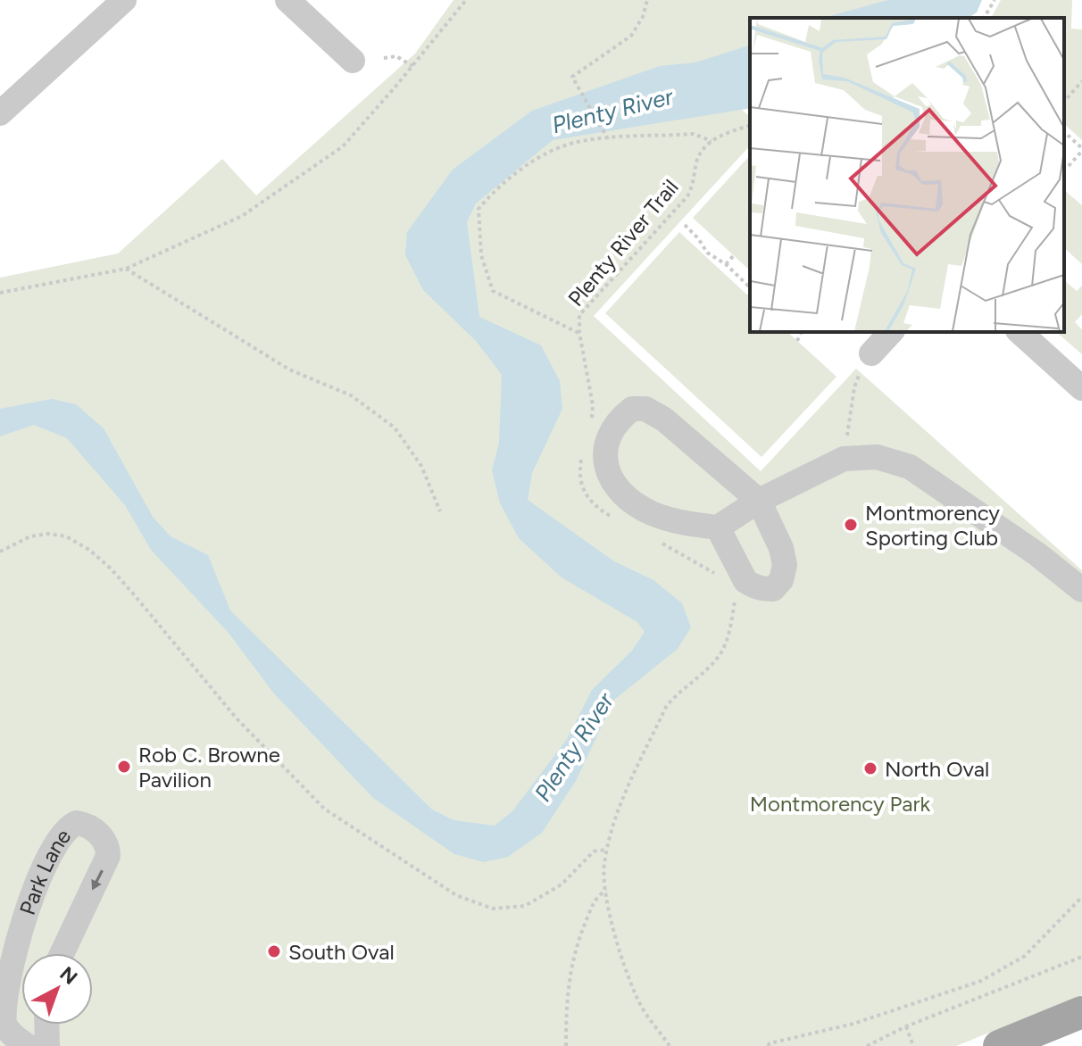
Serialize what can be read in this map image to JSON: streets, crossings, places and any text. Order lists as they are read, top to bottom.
{
  "streets": {
    "street": ["Park Lane"],
    "path": ["Plenty River Trail"]
  },
  "water": ["Plenty River"],
  "parks": ["Montmorency Park"],
  "places": [
    "Montmorency Sporting Club",
    "Rob C. Browne Pavilion",
    "North Oval",
    "South Oval"
  ],
  "north": "top right"
}
